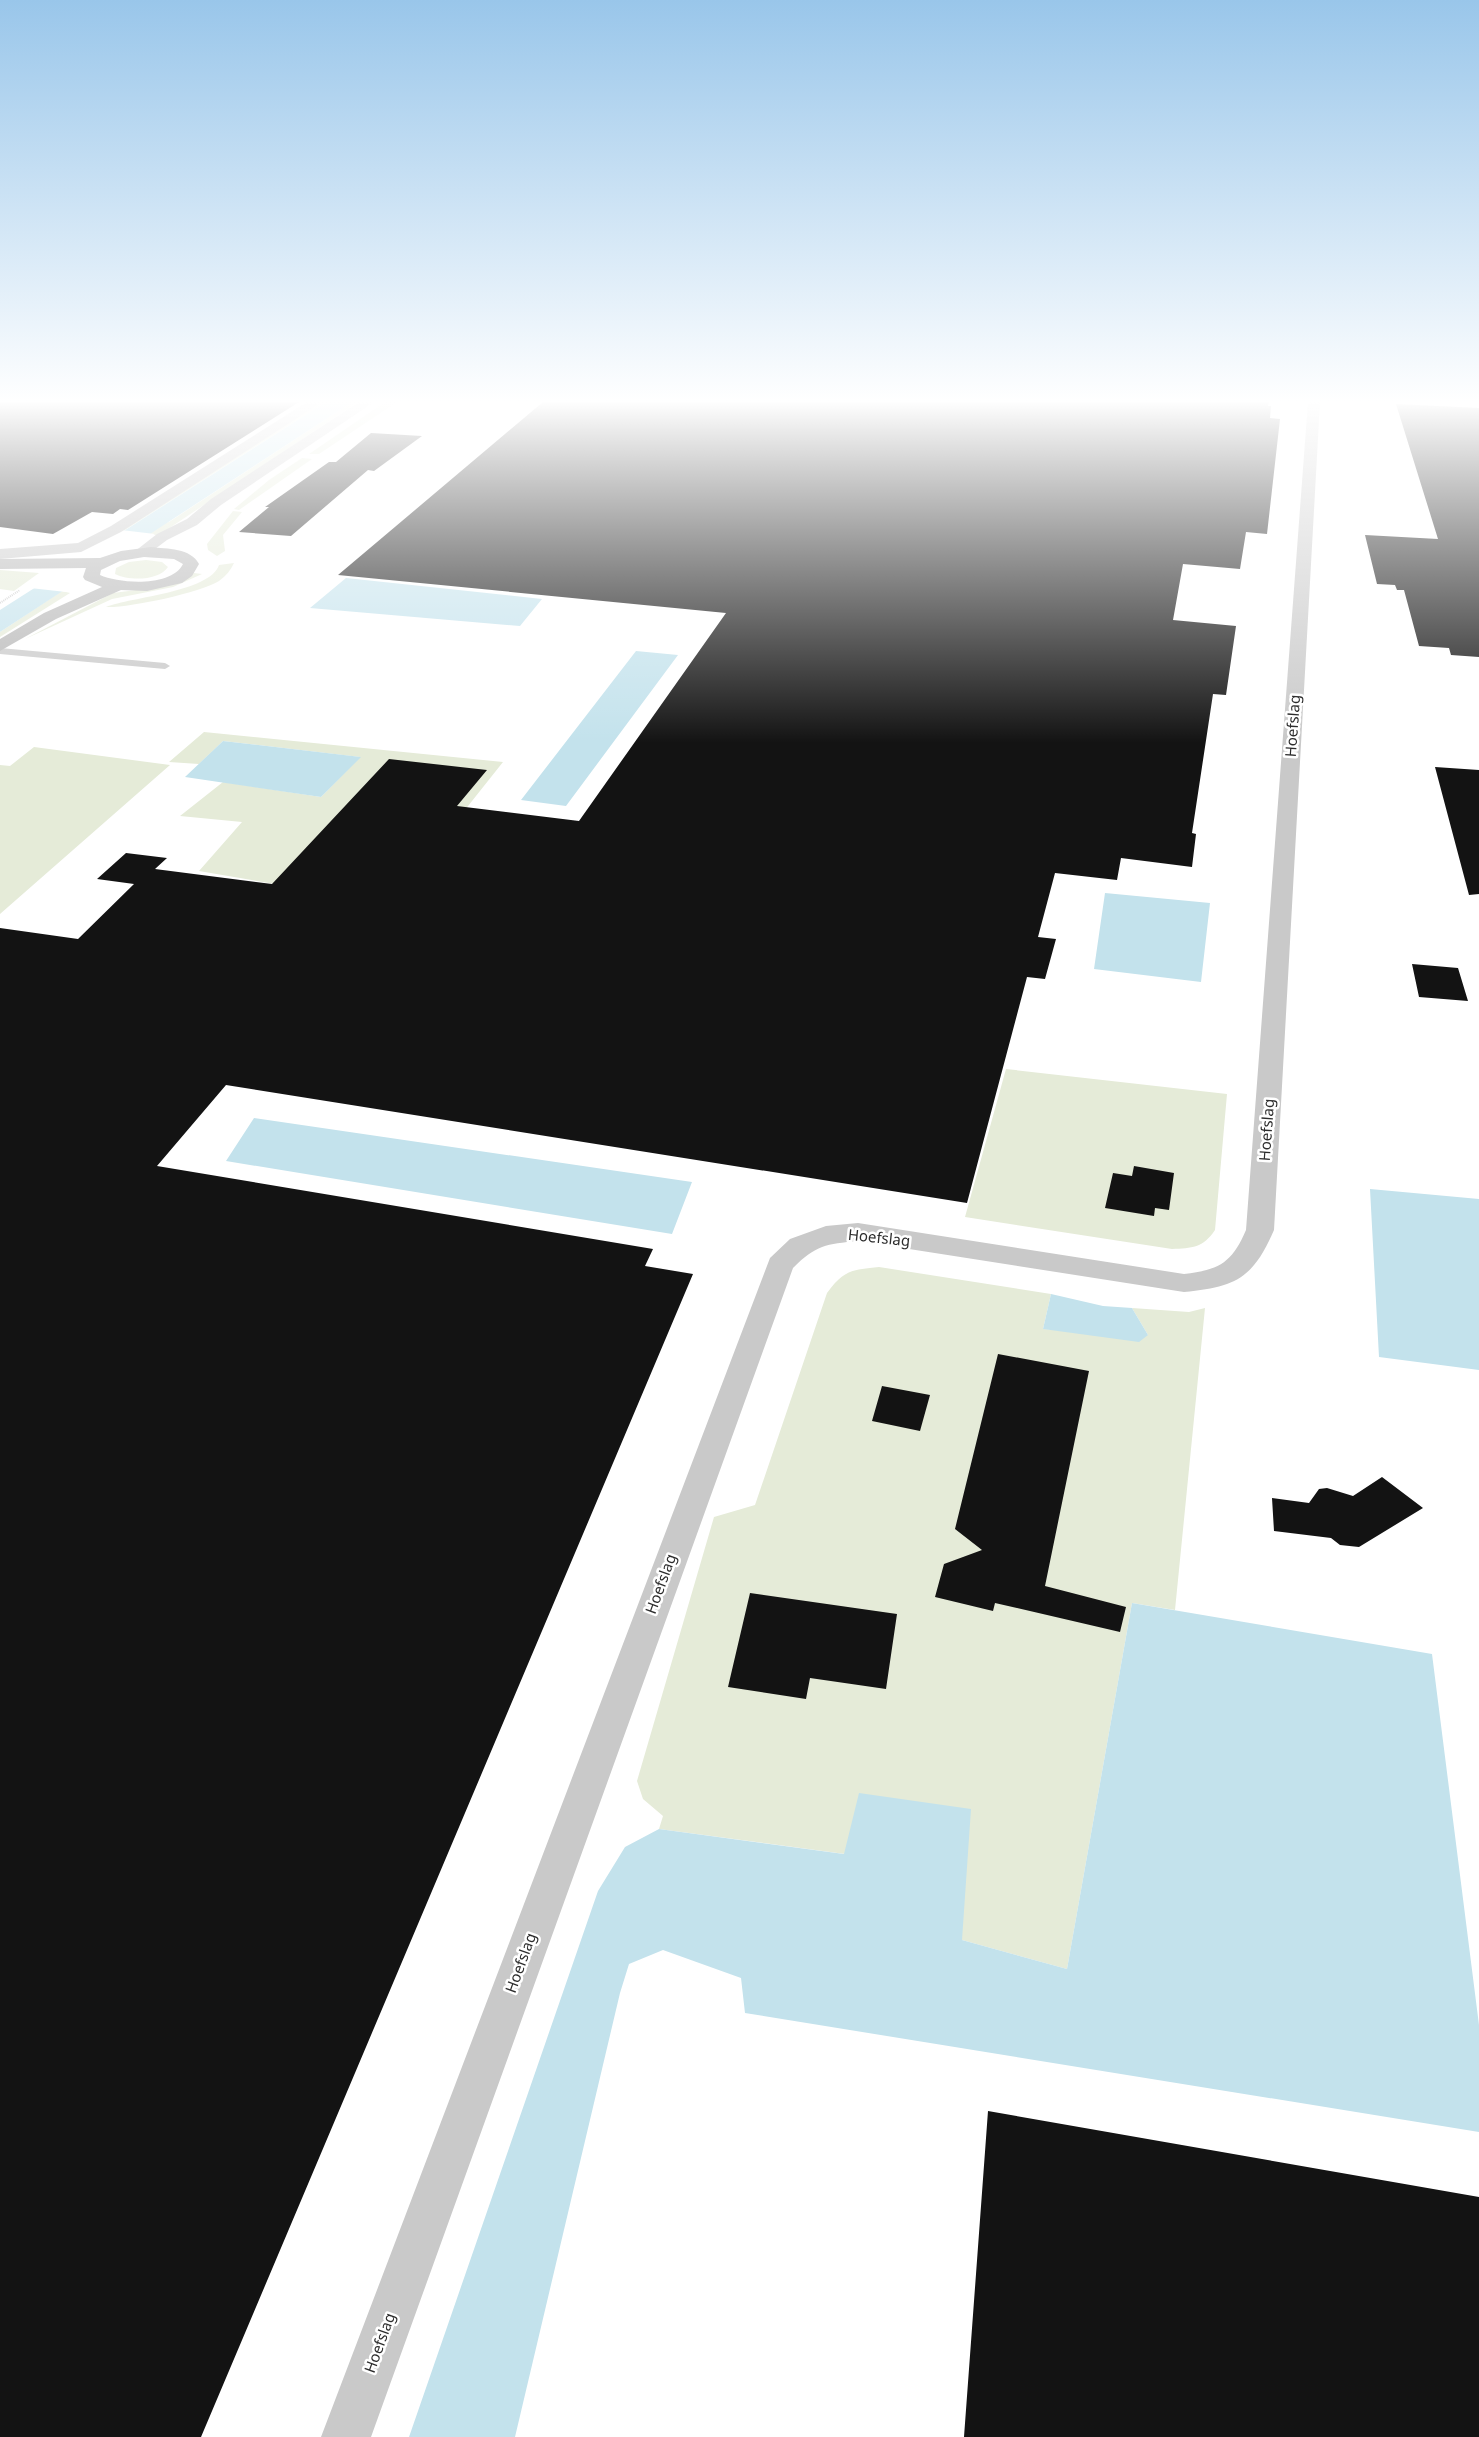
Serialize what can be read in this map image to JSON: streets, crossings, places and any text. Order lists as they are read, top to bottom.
{
  "streets": {
    "street": ["Hoefslag"]
  }
}
